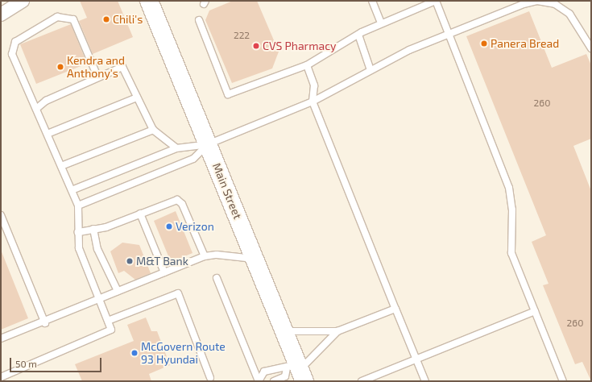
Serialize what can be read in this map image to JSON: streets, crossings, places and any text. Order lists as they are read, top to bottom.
{
  "streets": {
    "main road": ["Main Street"]
  },
  "places": [
    "Chili's",
    "Panera Bread",
    "CVS Pharmacy",
    "Kendra and Anthony's",
    "Verizon",
    "M&T Bank",
    "McGovern Route 93 Hyundai"
  ],
  "house_numbers": ["222", "260", "260"],
  "scale_bar": "50 m"
}
